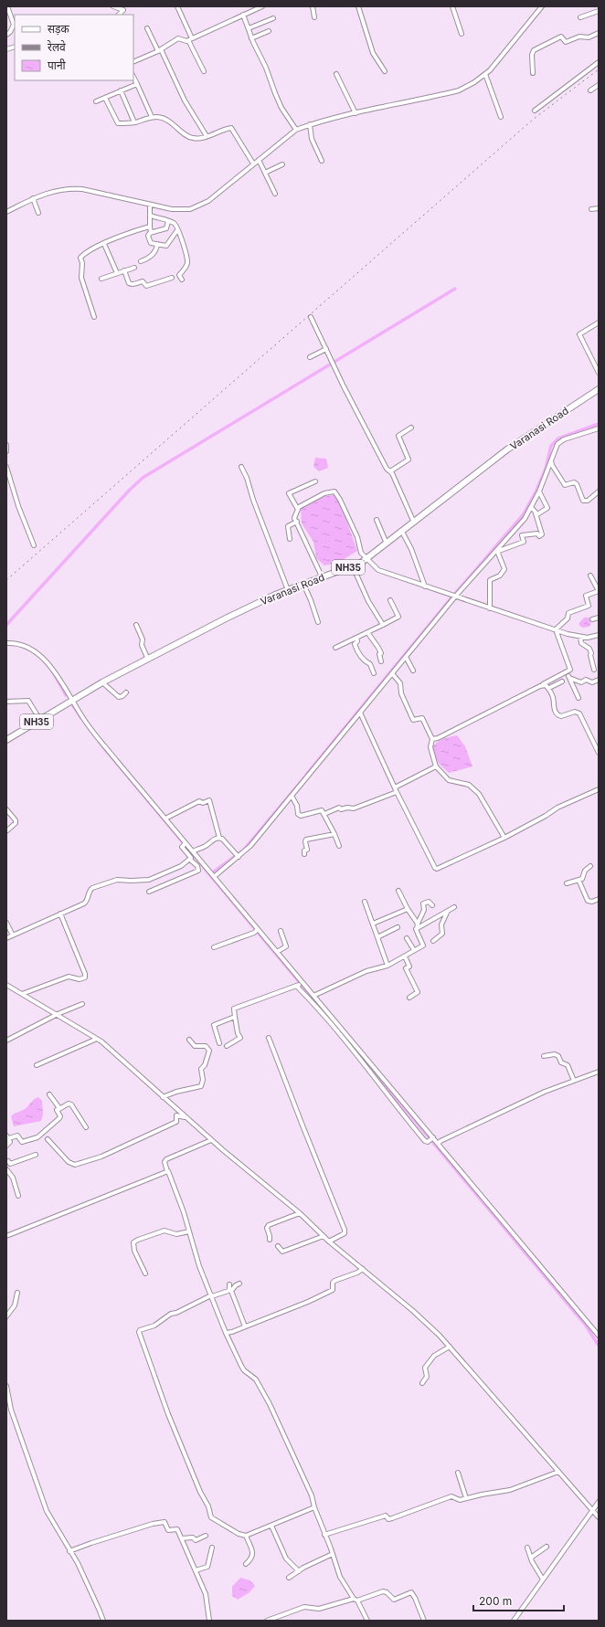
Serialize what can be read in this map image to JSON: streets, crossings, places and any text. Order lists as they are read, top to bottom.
{
  "streets": {
    "highway": ["Varanasi Road", "NH35"]
  },
  "legend": ["सड़क", "रेलवे", "पानी"],
  "scale_bar": "200 m"
}
